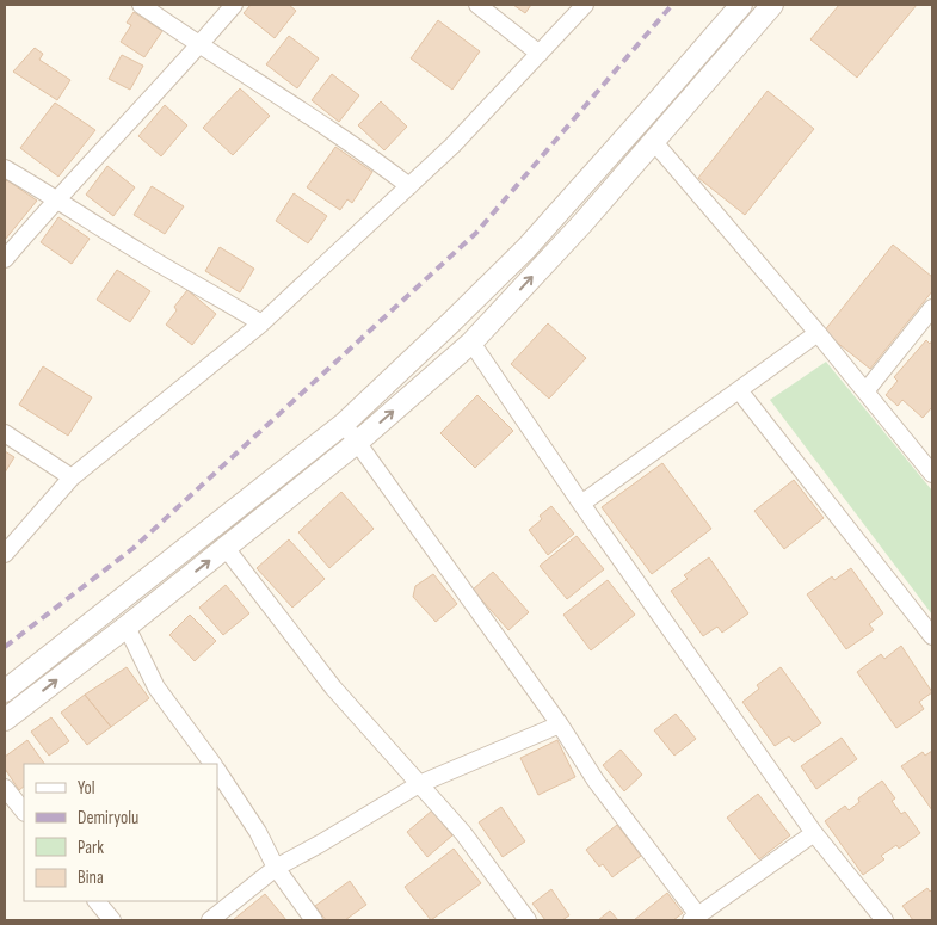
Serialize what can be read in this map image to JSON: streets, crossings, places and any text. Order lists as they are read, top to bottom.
{
  "legend": [
    "Yol",
    "Demiryolu",
    "Park",
    "Bina"
  ]
}
